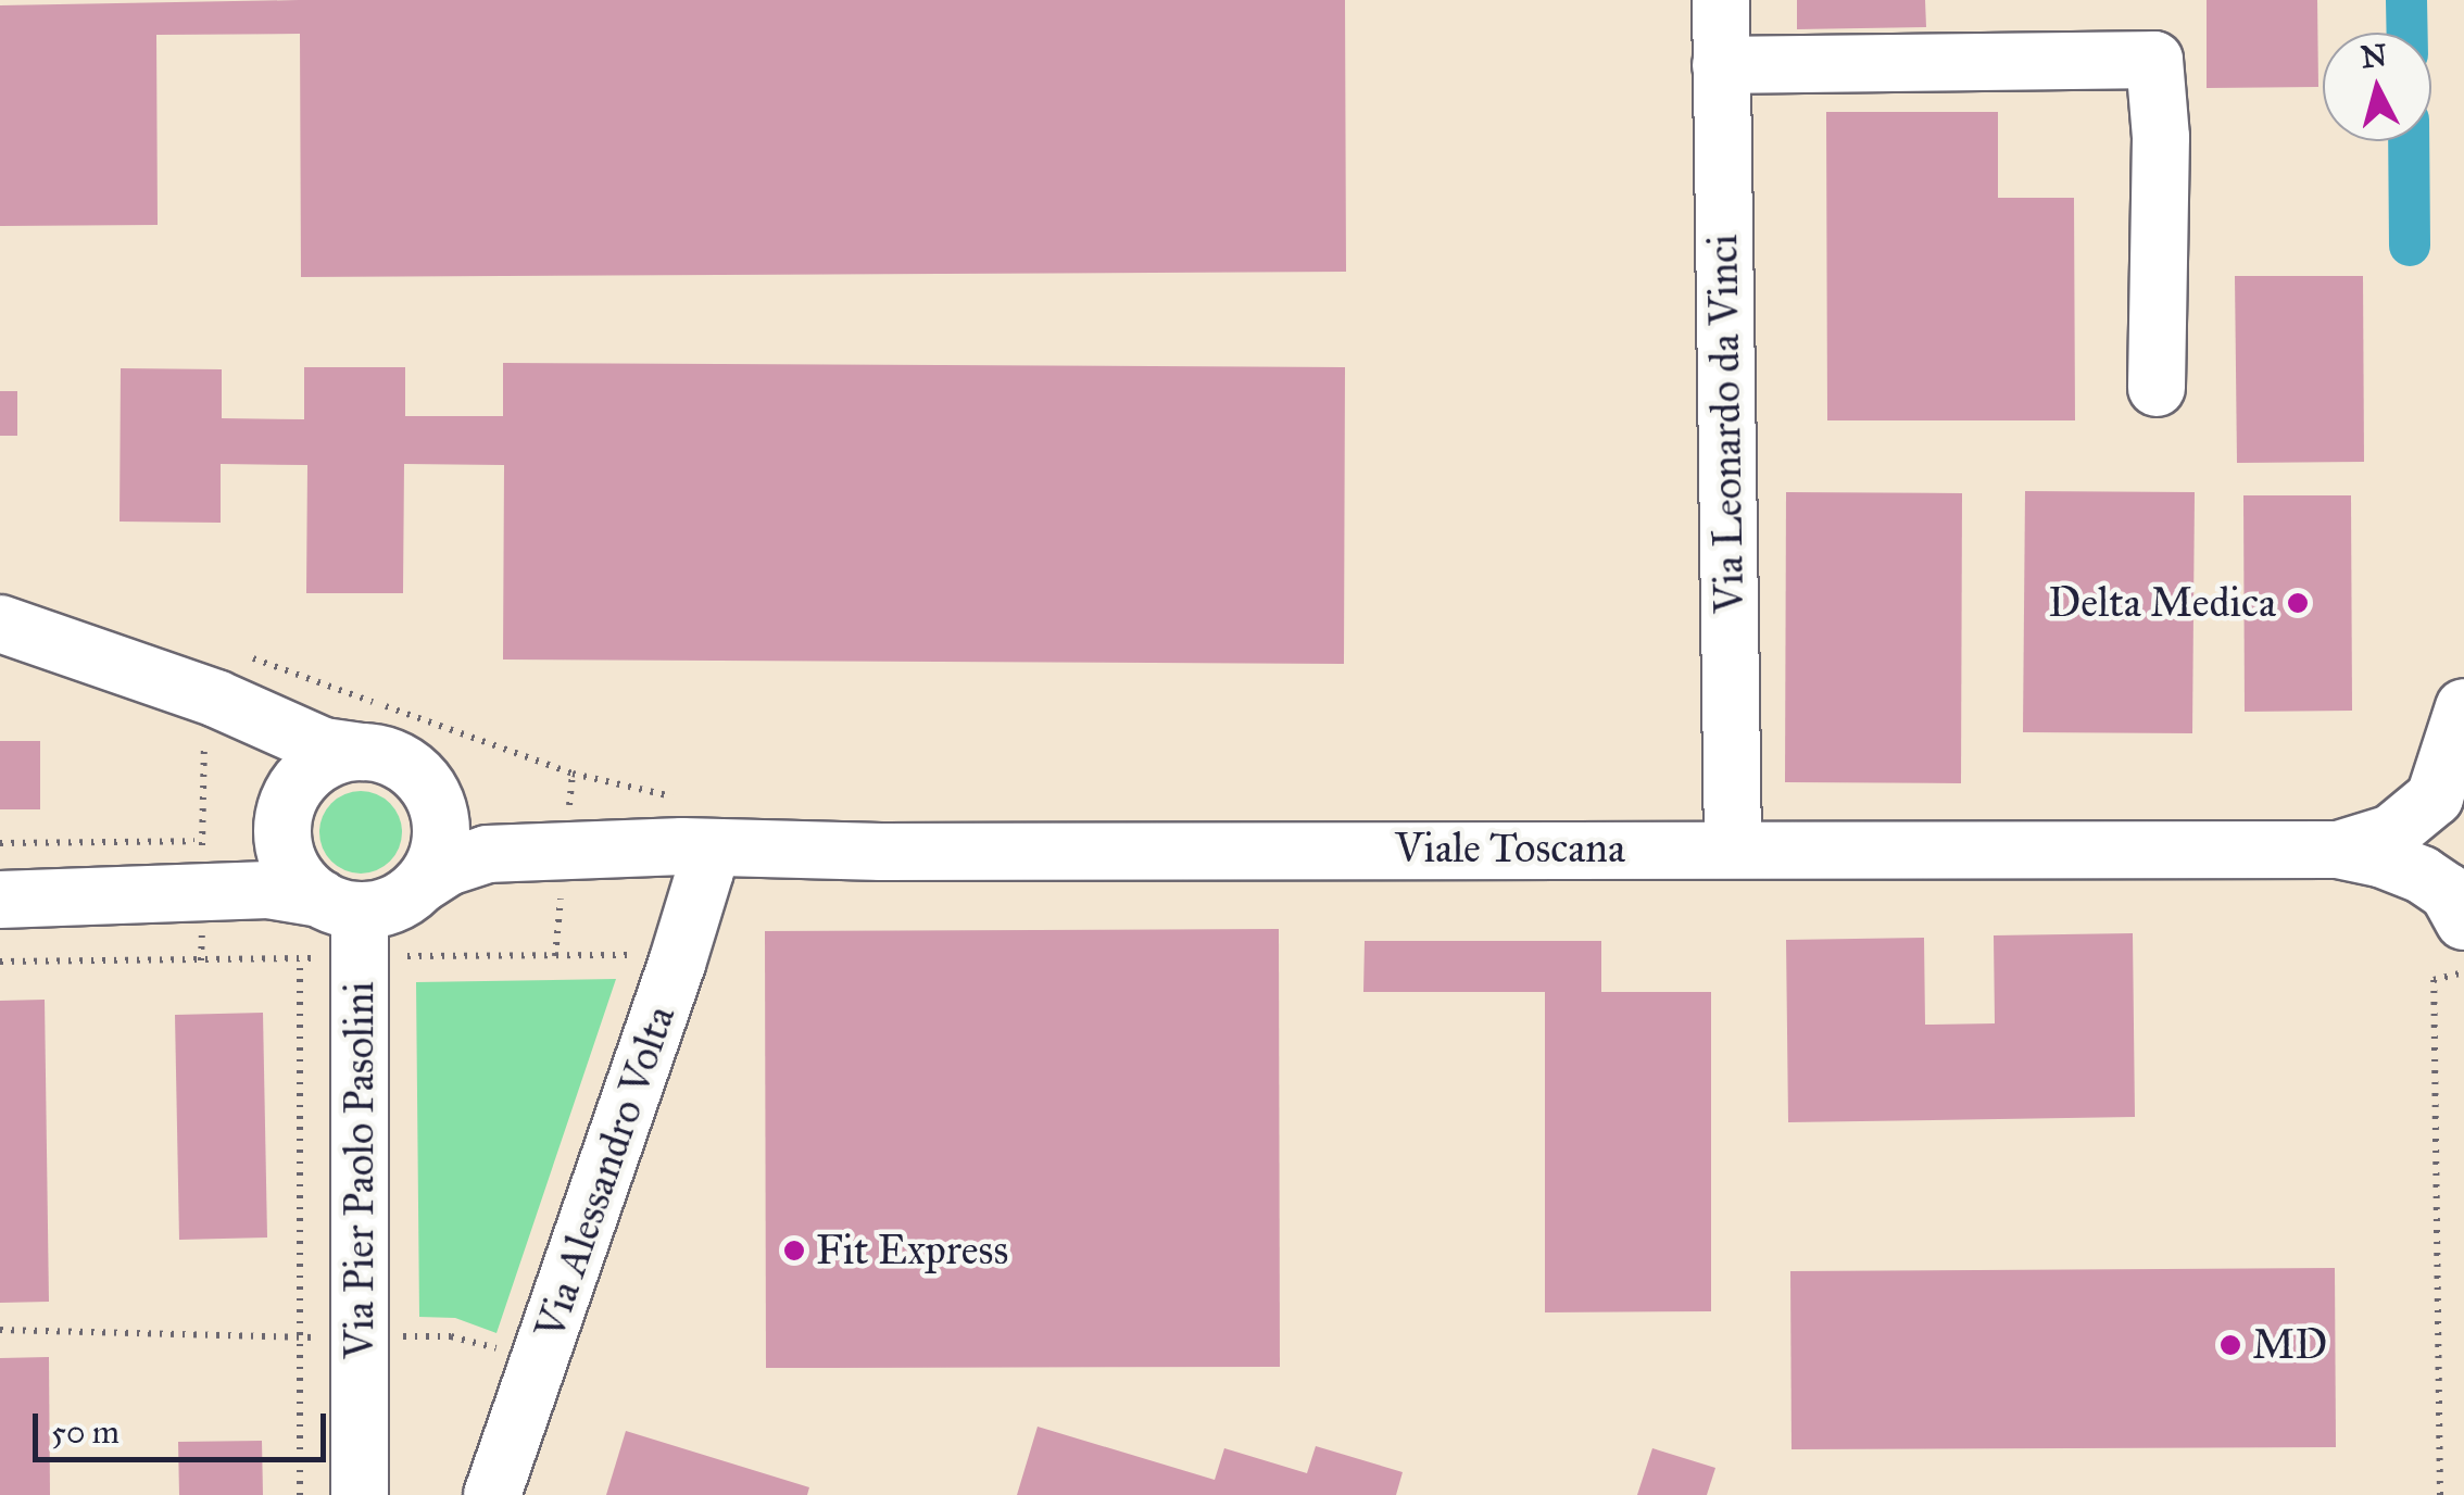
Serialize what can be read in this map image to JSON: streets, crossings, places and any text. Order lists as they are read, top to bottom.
{
  "streets": {
    "street": [
      "Via Leonardo da Vinci",
      "Viale Toscana",
      "Via Pier Paolo Pasolini",
      "Via Alessandro Volta"
    ]
  },
  "crossings": [
    ["Via Leonardo da Vinci", "Viale Toscana"],
    ["Viale Toscana", "Via Pier Paolo Pasolini"],
    ["Viale Toscana", "Via Alessandro Volta"]
  ],
  "places": ["Delta Medica", "Fit Express", "MD"],
  "scale_bar": "50 m",
  "north": "top"
}
